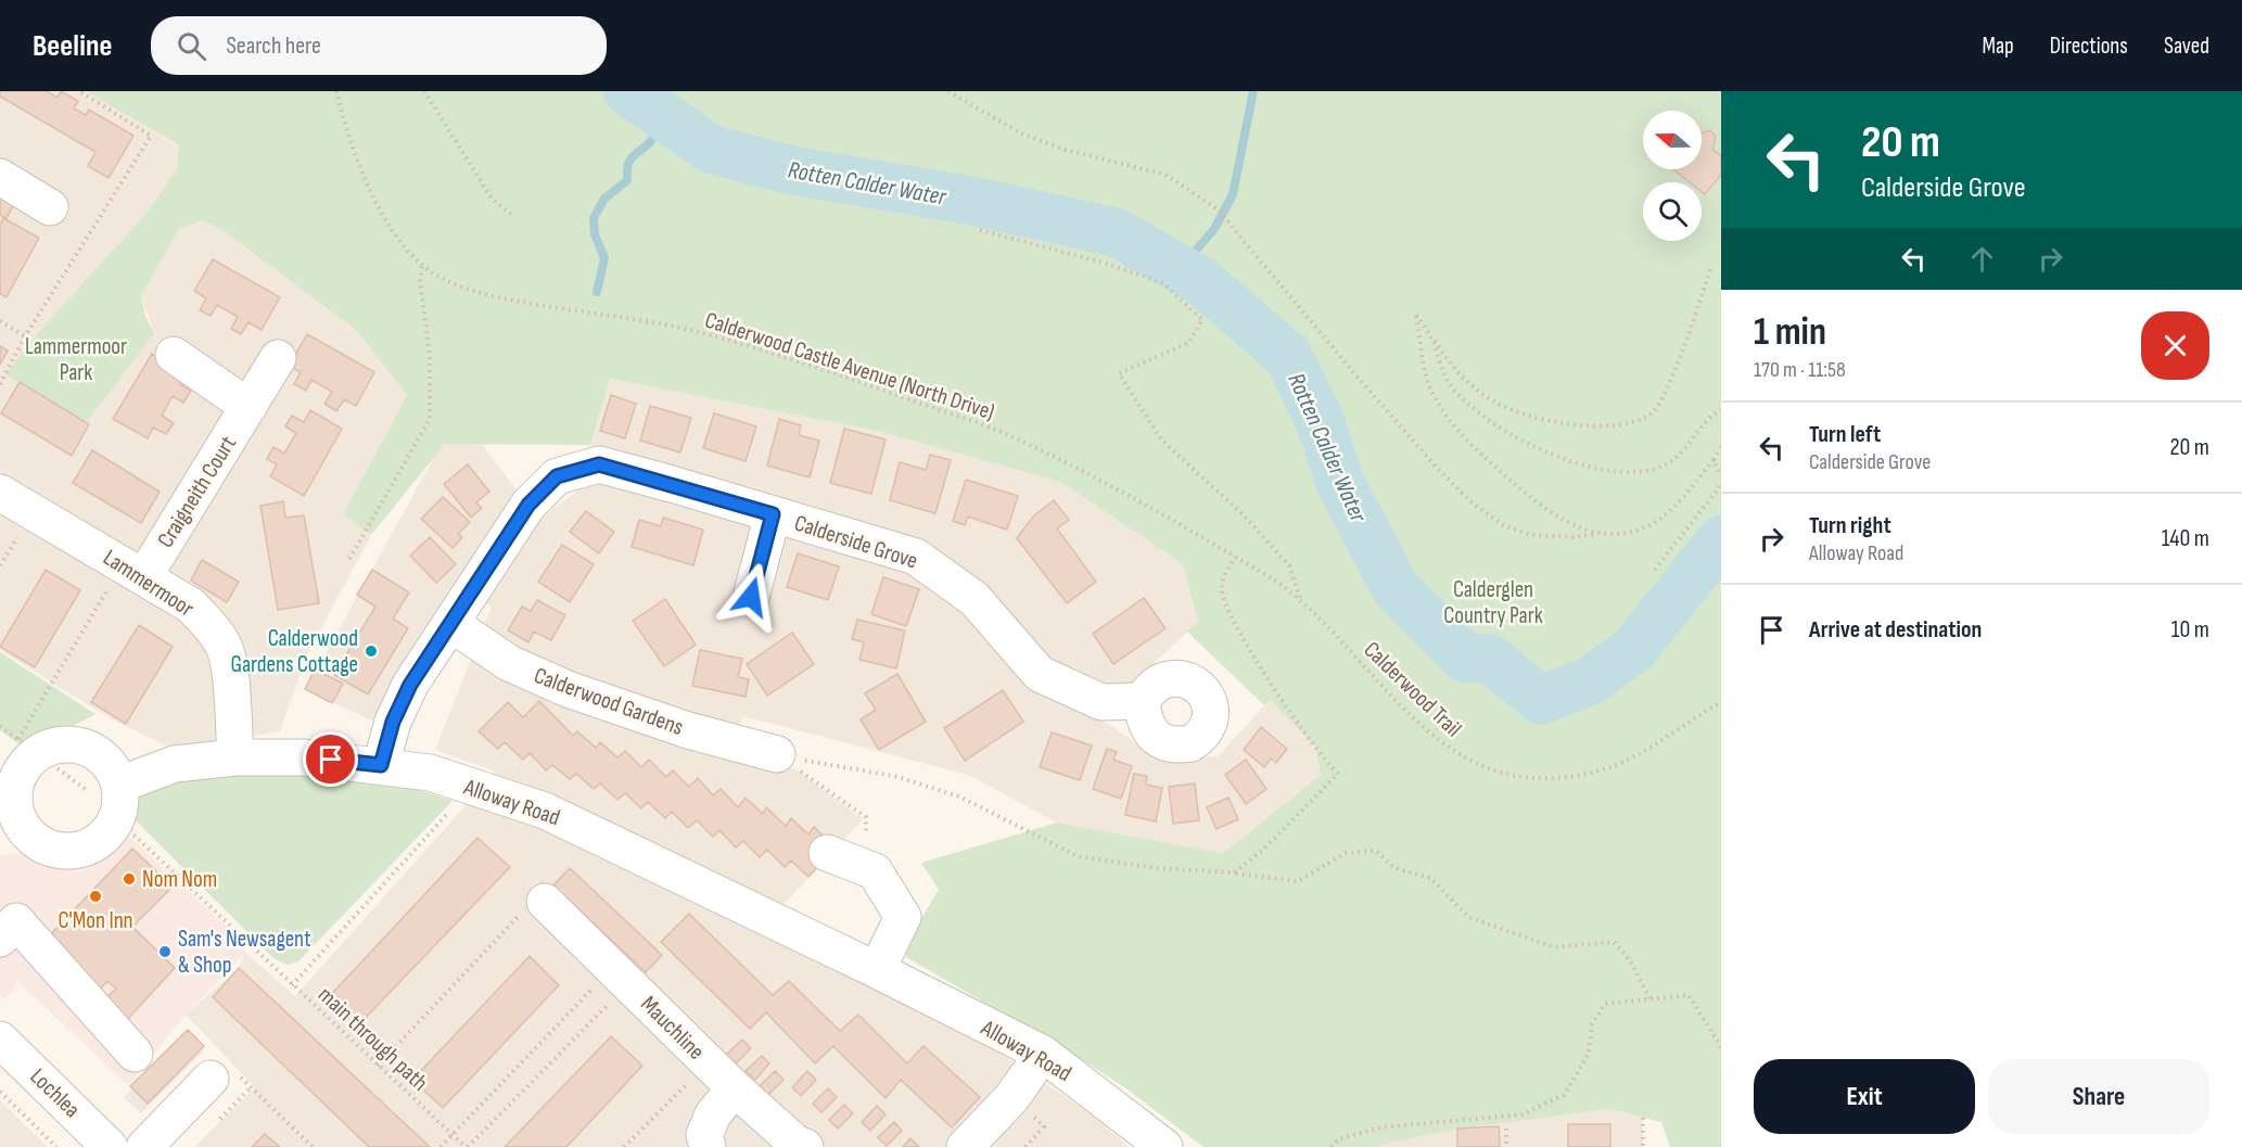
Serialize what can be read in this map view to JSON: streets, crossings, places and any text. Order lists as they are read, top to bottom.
{
  "streets": {
    "street": [
      "Craigneith Court",
      "Calderside Grove",
      "Lammermoor",
      "Calderwood Gardens",
      "Alloway Road",
      "Mauchline",
      "Lochlea"
    ],
    "path": ["Calderwood Castle Avenue (North Drive)", "Calderwood Trail", "main through path"]
  },
  "crossings": [
    ["Calderwood Castle Avenue (North Drive)", "Calderwood Trail"],
    ["Craigneith Court", "Lammermoor"],
    ["Calderside Grove", "Calderwood Gardens"],
    ["Calderside Grove", "Alloway Road"],
    ["Lammermoor", "Alloway Road"],
    ["Alloway Road", "main through path"]
  ],
  "water": ["Rotten Calder Water"],
  "parks": ["Lammermoor Park", "Calderglen Country Park"],
  "places": [
    "Calderwood Gardens Cottage",
    "Nom Nom",
    "C'Mon Inn",
    "Sam's Newsagent & Shop"
  ],
  "north": "left",
  "page": {
    "header": "Beeline",
    "search": "Search here",
    "nav": ["Map", "Directions", "Saved"],
    "turn": ["20 m", "Calderside Grove"],
    "heading": ["1 min", "170 m · 11:58"],
    "list": [
      {
        "name": "Turn left",
        "note": "Calderside Grove",
        "value": "20 m"
      },
      {
        "name": "Turn right",
        "note": "Alloway Road",
        "value": "140 m"
      },
      {
        "name": "Arrive at destination",
        "value": "10 m"
      }
    ],
    "buttons": ["Exit", "Share"]
  }
}
